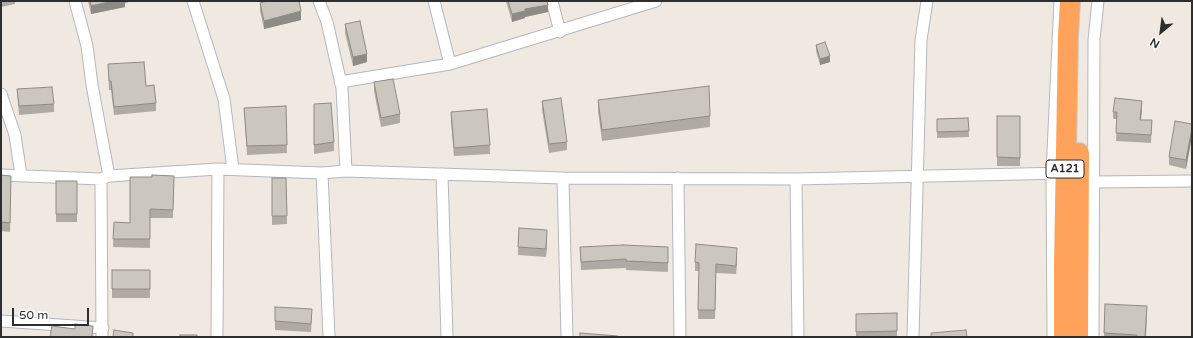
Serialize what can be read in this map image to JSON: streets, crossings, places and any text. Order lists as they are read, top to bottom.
{
  "streets": {
    "highway": ["A121"]
  },
  "scale_bar": "50 m",
  "north": "bottom left"
}
